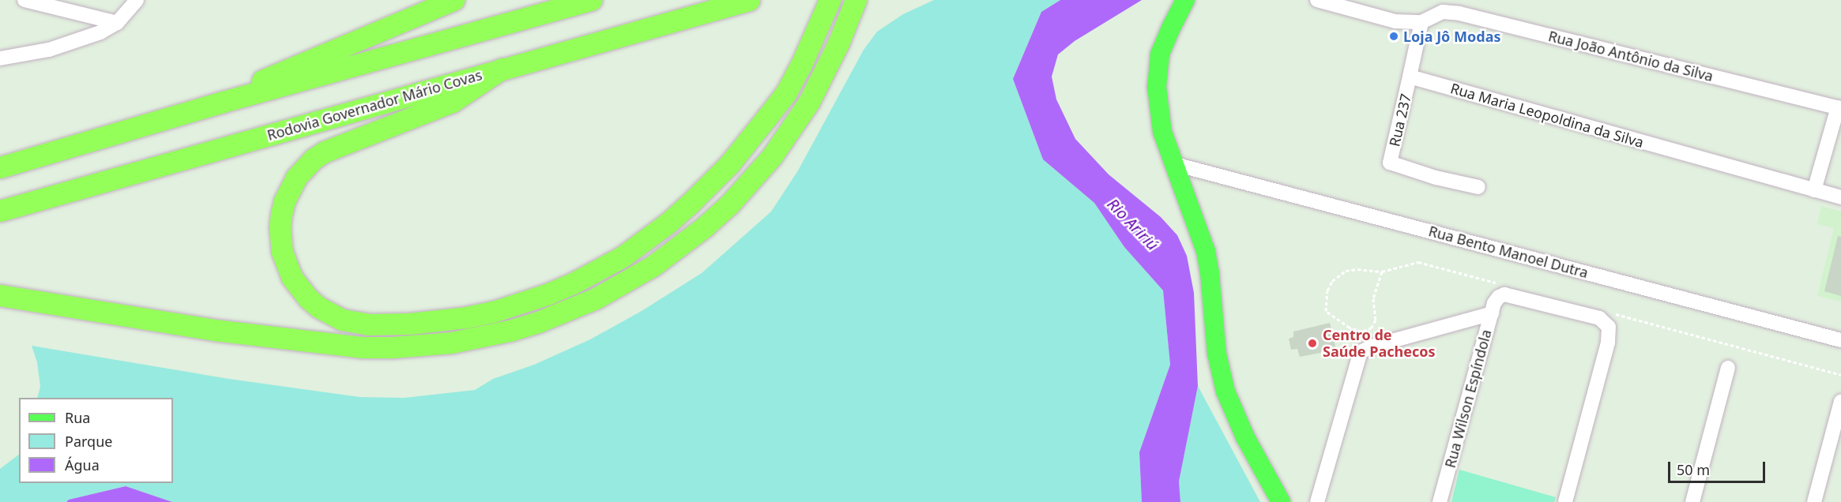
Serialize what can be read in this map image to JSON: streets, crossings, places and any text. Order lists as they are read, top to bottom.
{
  "streets": {
    "highway": ["Rodovia Governador Mário Covas"],
    "street": [
      "Rua João Antônio da Silva",
      "Rua Maria Leopoldina da Silva",
      "Rua 237",
      "Rua Bento Manoel Dutra",
      "Rua Wilson Espíndola"
    ]
  },
  "crossings": [
    ["Rua Maria Leopoldina da Silva", "Rua 237"]
  ],
  "water": ["Rio Aririú"],
  "places": ["Loja Jô Modas", "Centro de Saúde Pachecos"],
  "legend": ["Rua", "Parque", "Água"],
  "scale_bar": "50 m"
}
